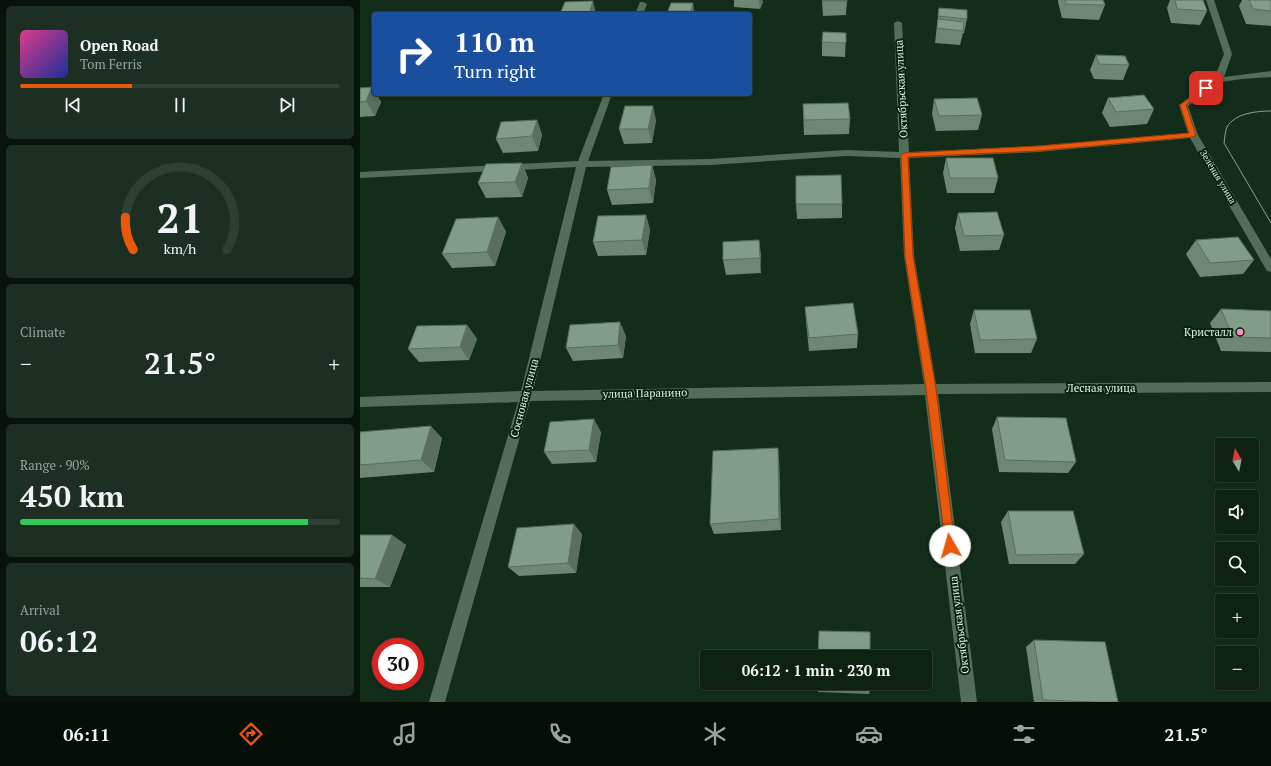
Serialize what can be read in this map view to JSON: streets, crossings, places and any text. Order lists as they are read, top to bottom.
{
  "streets": {
    "street": [
      "Октябрьская улица",
      "Зелёная улица",
      "Лесная улица",
      "улица Паранино",
      "Сосновая улица"
    ]
  },
  "crossings": [
    ["Октябрьская улица", "Лесная улица"],
    ["Октябрьская улица", "улица Паранино"],
    ["Лесная улица", "улица Паранино"],
    ["улица Паранино", "Сосновая улица"]
  ],
  "places": ["Кристалл"],
  "north": "top",
  "page": {
    "turn": ["110 m", "Turn right"],
    "song": ["Open Road", "Tom Ferris"],
    "tile": [
      "Climate",
      ["Range · 90%", "450 km"],
      ["Arrival", "06:12"]
    ],
    "heat": ["−", "21.5°", "+"],
    "map_buttons": ["+", "−"],
    "limit": "30",
    "trip": "06:12 · 1 min · 230 m",
    "tabs": ["06:11", "21.5°"],
    "gauge": ["21", "km/h"]
  }
}
